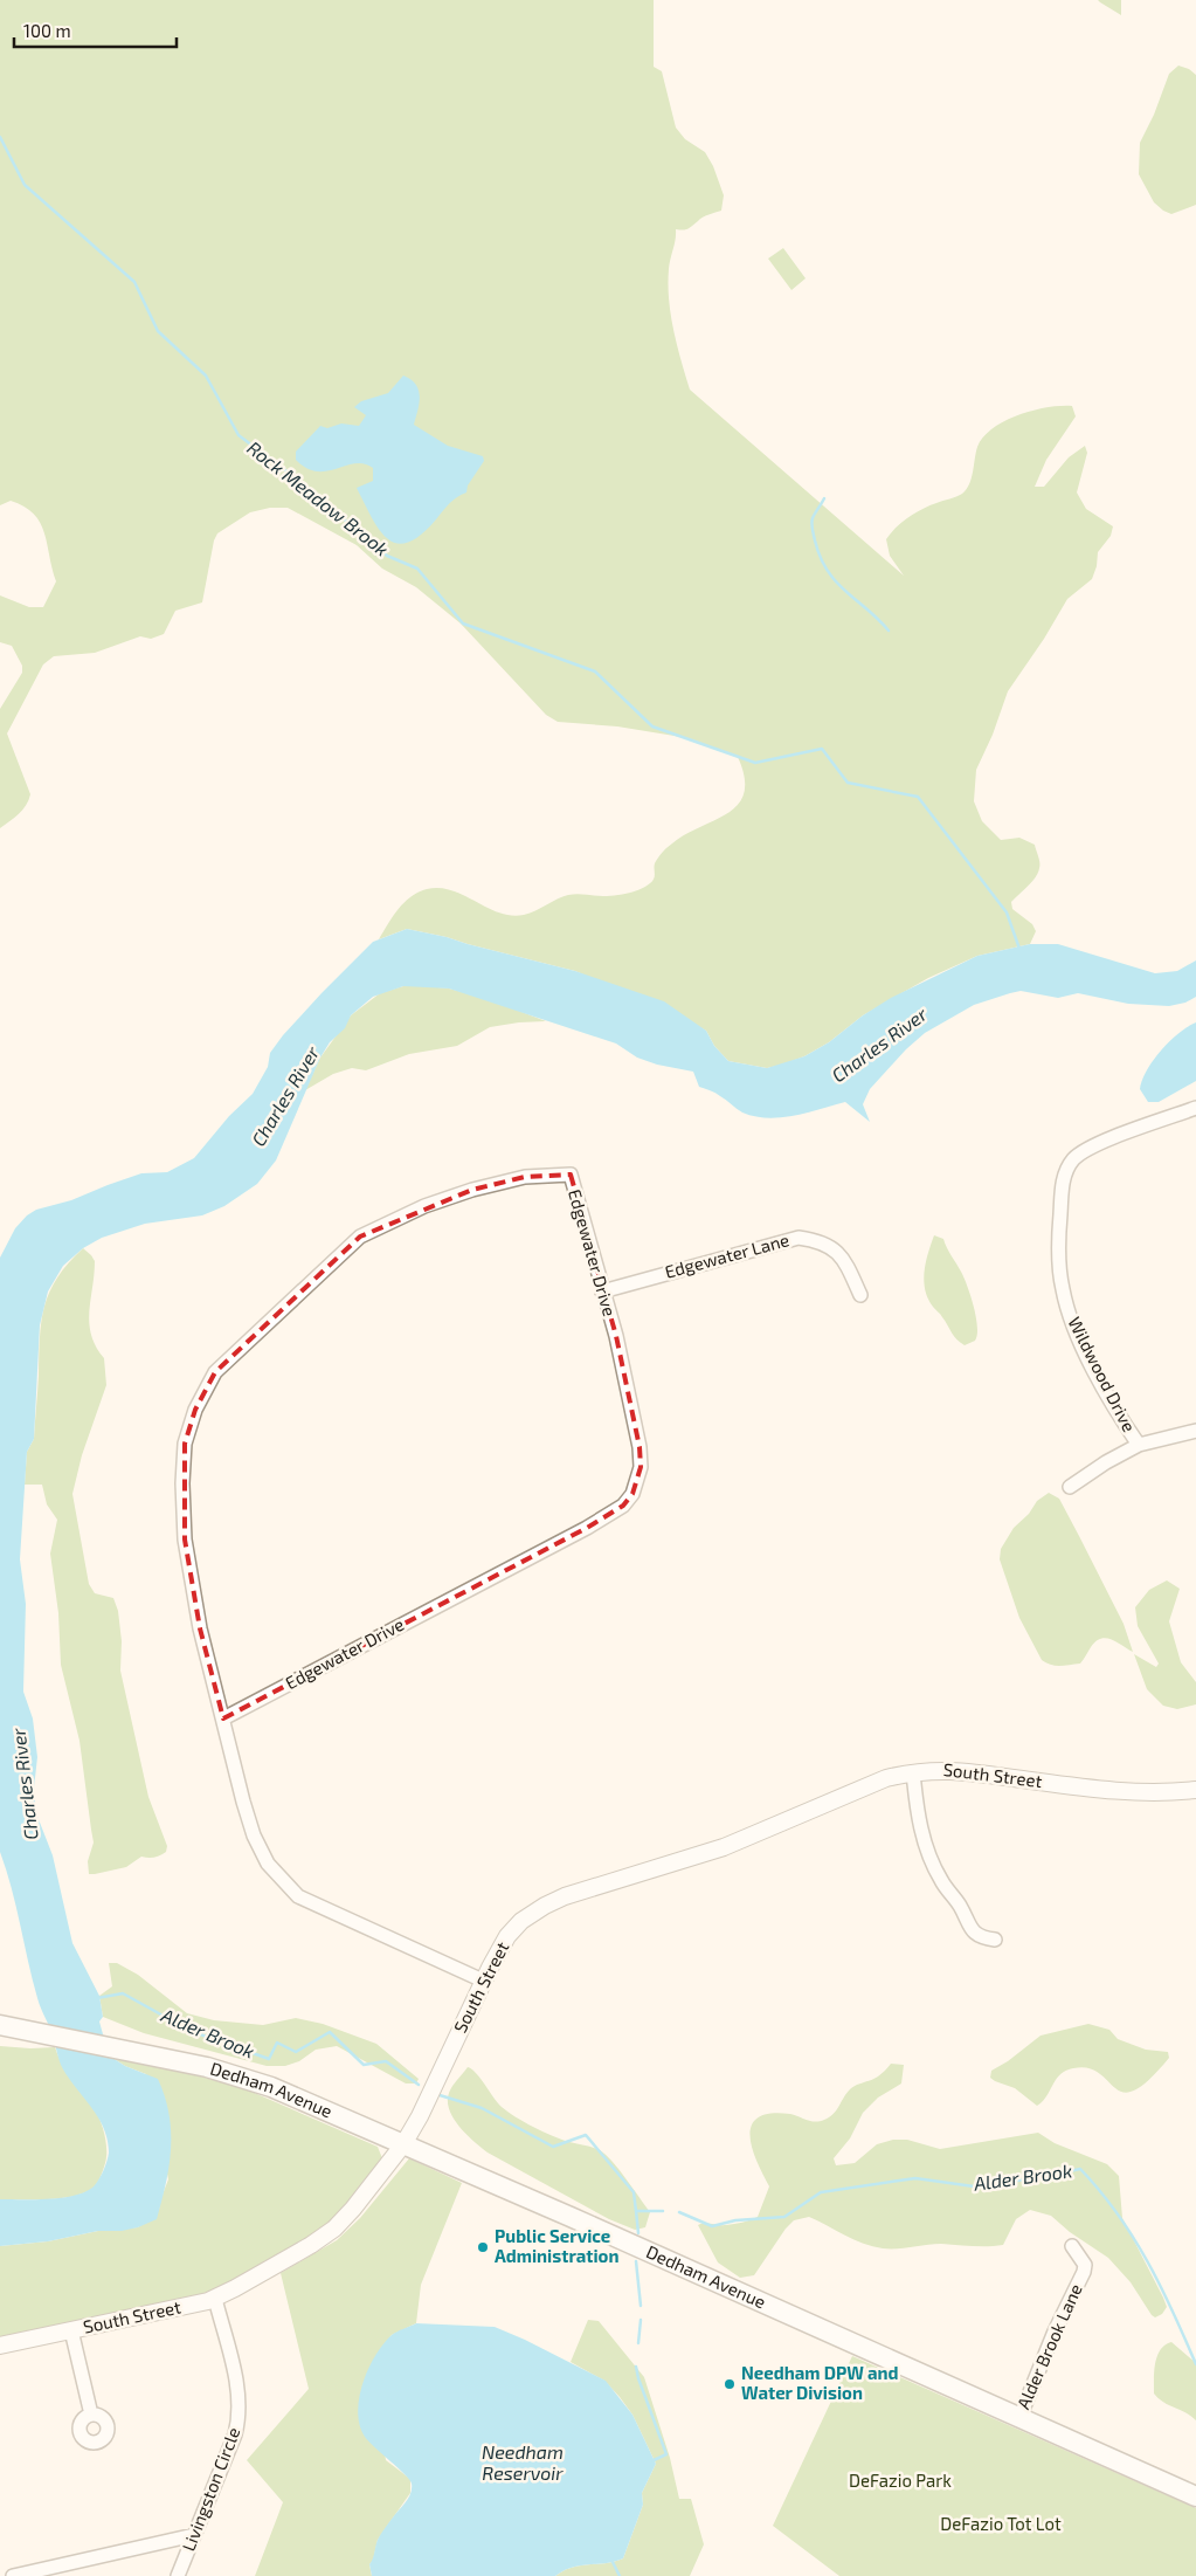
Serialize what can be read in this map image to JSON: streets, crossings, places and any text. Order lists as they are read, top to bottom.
{
  "streets": {
    "main road": ["Dedham Avenue"],
    "street": [
      "Edgewater Drive",
      "Edgewater Lane",
      "Wildwood Drive",
      "South Street",
      "Alder Brook Lane",
      "Livingston Circle"
    ]
  },
  "crossings": [
    ["Edgewater Drive", "Edgewater Lane"],
    ["Edgewater Drive", "South Street"],
    ["South Street", "Dedham Avenue"],
    ["South Street", "Livingston Circle"],
    ["Dedham Avenue", "Alder Brook Lane"]
  ],
  "water": [
    "Rock Meadow Brook",
    "Charles River",
    "Alder Brook",
    "Needham Reservoir"
  ],
  "parks": ["DeFazio Park", "DeFazio Tot Lot"],
  "places": ["Public Service Administration", "Needham DPW and Water Division"],
  "scale_bar": "100 m"
}
